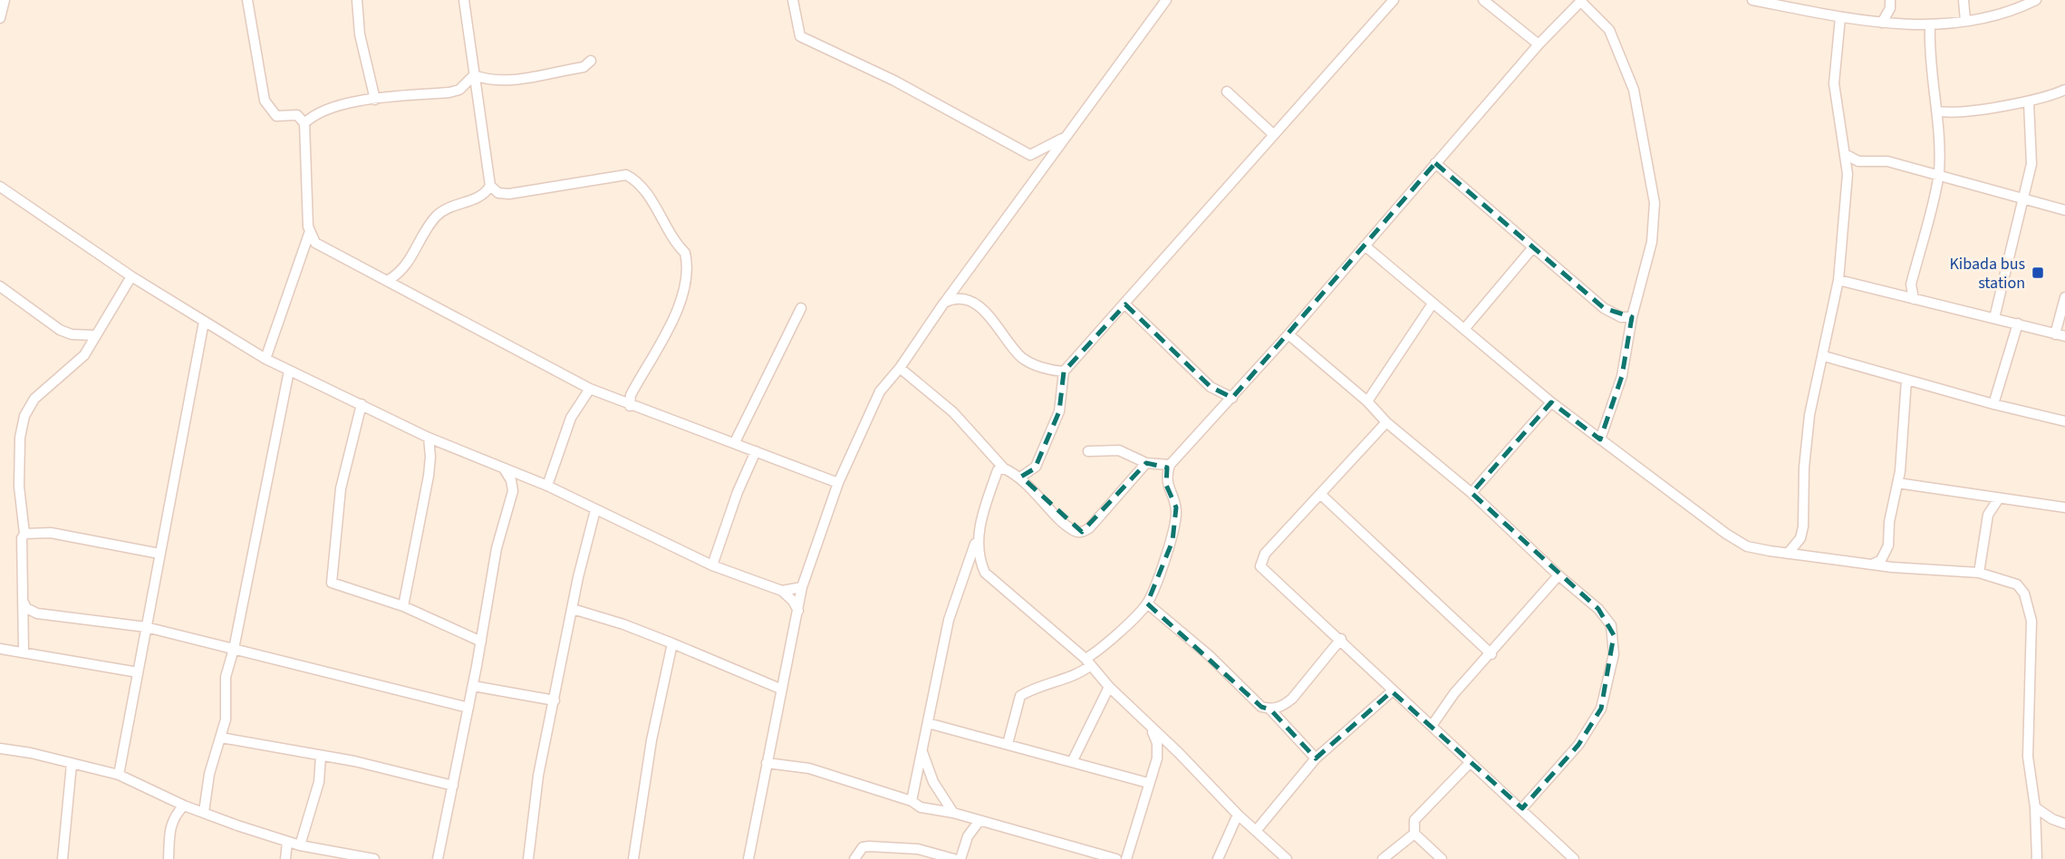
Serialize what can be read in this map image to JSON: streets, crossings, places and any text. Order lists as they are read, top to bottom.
{
  "places": {
    "transit": ["Kibada bus station"]
  }
}
